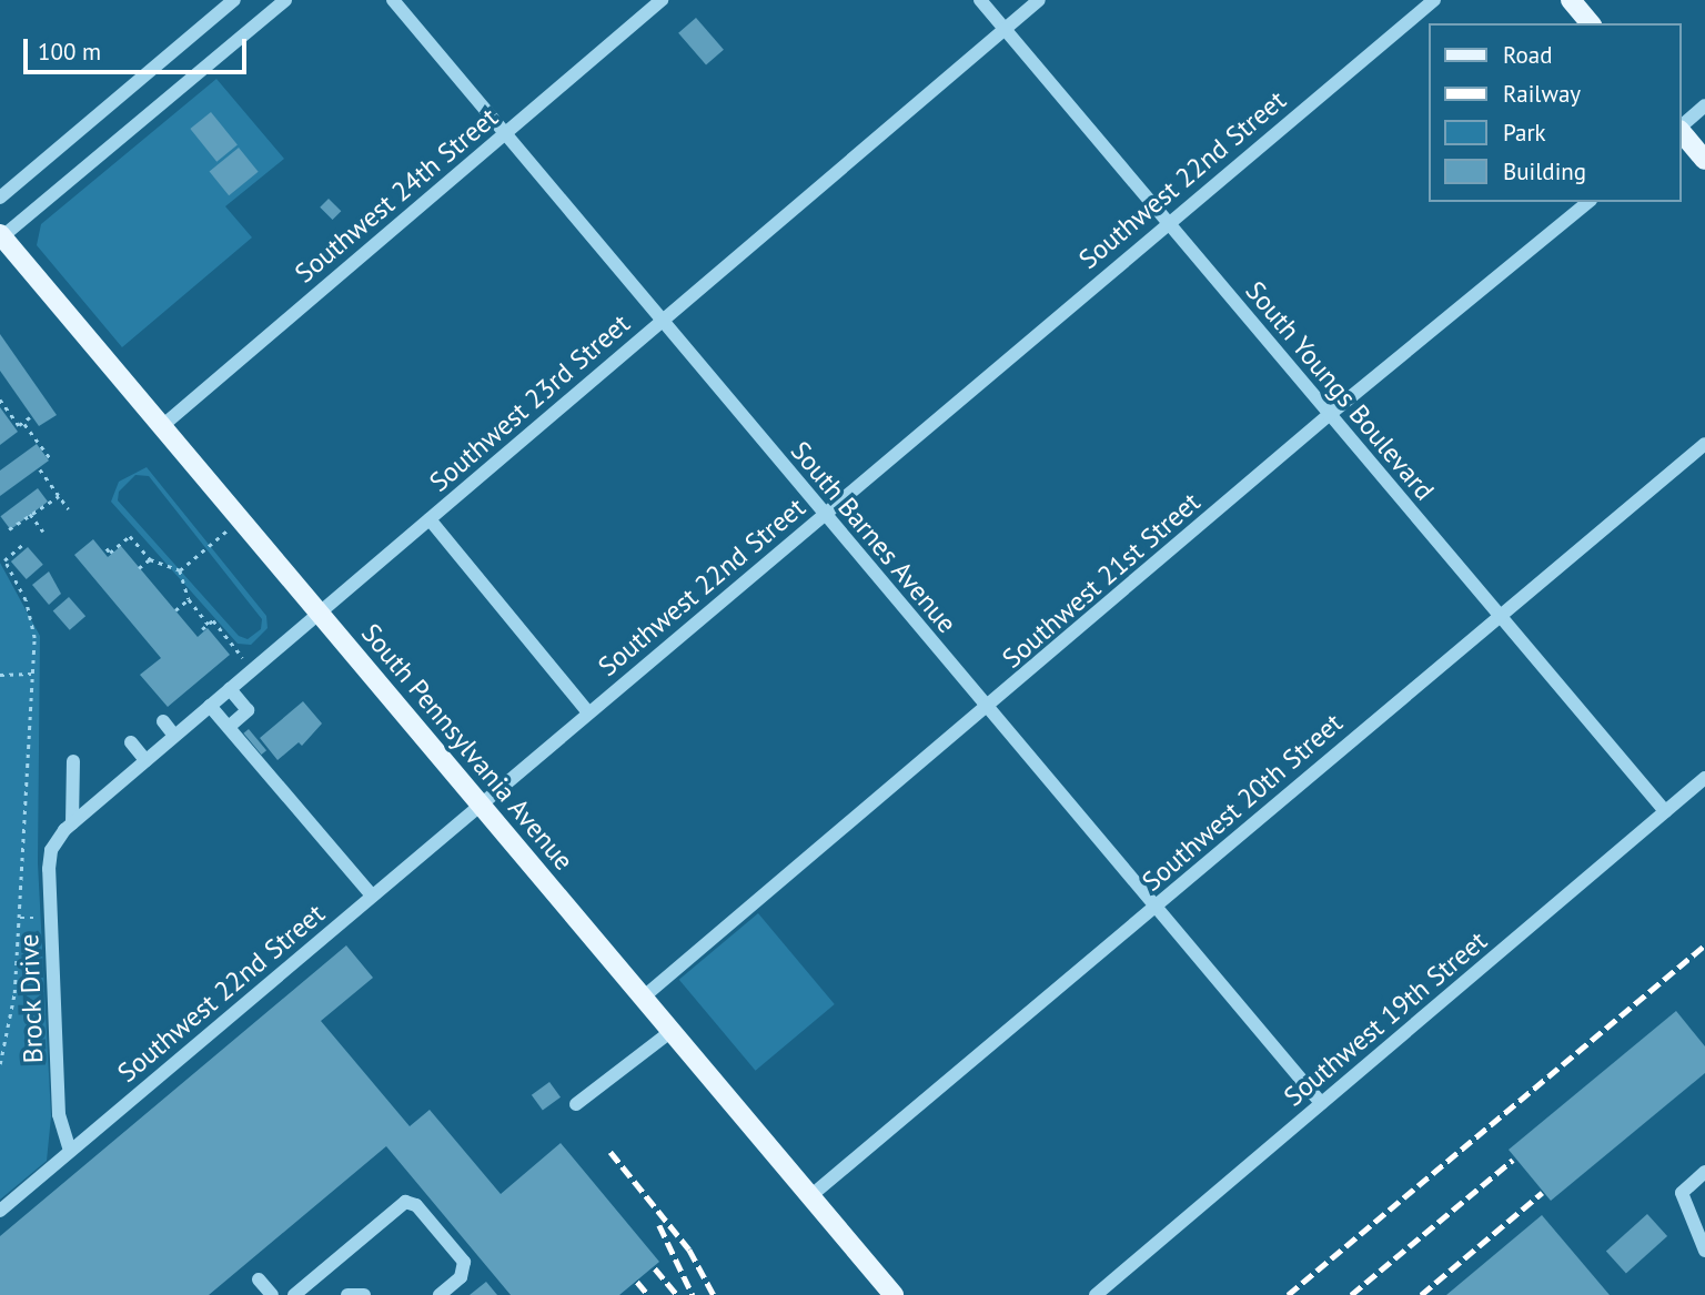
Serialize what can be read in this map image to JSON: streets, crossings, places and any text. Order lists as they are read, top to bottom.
{
  "streets": {
    "main road": ["South Pennsylvania Avenue"],
    "street": [
      "Southwest 22nd Street",
      "Southwest 24th Street",
      "South Youngs Boulevard",
      "Southwest 23rd Street",
      "South Barnes Avenue",
      "Southwest 21st Street",
      "Southwest 20th Street",
      "Brock Drive",
      "Southwest 19th Street"
    ]
  },
  "crossings": [
    ["Southwest 22nd Street", "South Youngs Boulevard"],
    ["Southwest 22nd Street", "South Barnes Avenue"],
    ["Southwest 22nd Street", "South Pennsylvania Avenue"],
    ["Southwest 22nd Street", "Brock Drive"],
    ["Southwest 24th Street", "South Barnes Avenue"],
    ["Southwest 24th Street", "South Pennsylvania Avenue"],
    ["South Youngs Boulevard", "Southwest 23rd Street"],
    ["South Youngs Boulevard", "Southwest 21st Street"],
    ["South Youngs Boulevard", "Southwest 20th Street"],
    ["South Youngs Boulevard", "Southwest 19th Street"],
    ["Southwest 23rd Street", "South Barnes Avenue"],
    ["Southwest 23rd Street", "South Pennsylvania Avenue"],
    ["Southwest 23rd Street", "Brock Drive"],
    ["South Barnes Avenue", "Southwest 21st Street"],
    ["South Barnes Avenue", "Southwest 20th Street"],
    ["South Barnes Avenue", "Southwest 19th Street"],
    ["Southwest 21st Street", "South Pennsylvania Avenue"],
    ["South Pennsylvania Avenue", "Southwest 20th Street"]
  ],
  "legend": [
    "Road",
    "Railway",
    "Park",
    "Building"
  ],
  "scale_bar": "100 m"
}
